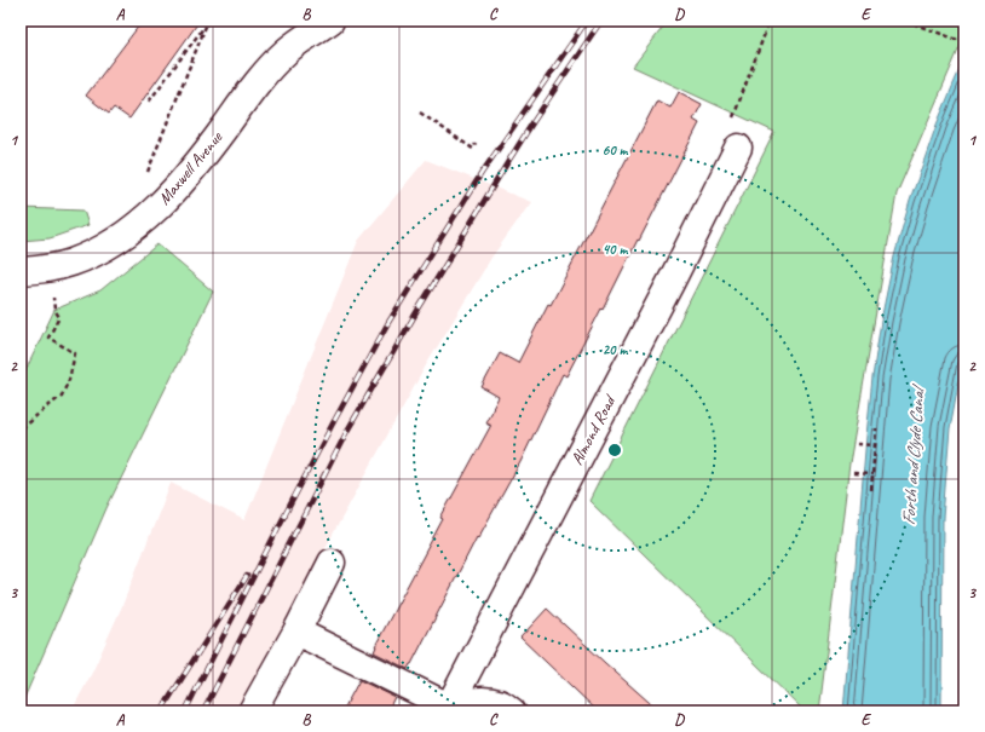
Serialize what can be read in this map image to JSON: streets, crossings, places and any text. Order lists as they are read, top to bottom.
{
  "streets": {
    "street": ["Maxwell Avenue", "Almond Road"]
  },
  "water": ["Forth and Clyde Canal"],
  "grid": {
    "columns": [
      "A",
      "B",
      "C",
      "D",
      "E"
    ],
    "rows": ["1", "2", "3"]
  },
  "rings": ["60 m", "40 m", "20 m"]
}
